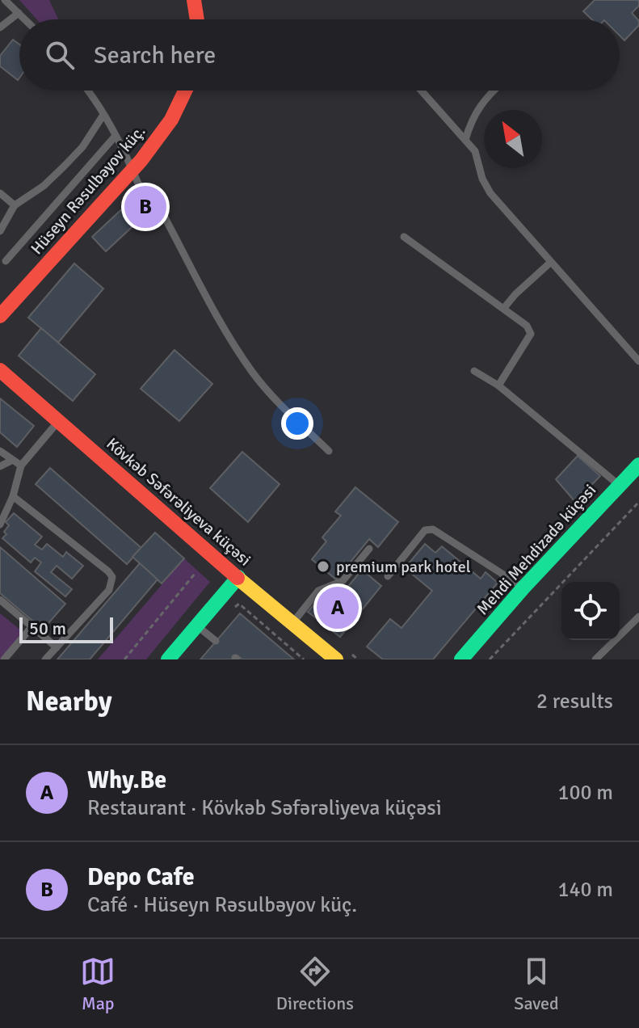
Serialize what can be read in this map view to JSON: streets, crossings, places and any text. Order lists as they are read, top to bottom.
{
  "streets": {
    "street": ["Hüseyn Rəsulbəyov küç.", "Kövkəb Səfərəliyeva küçəsi", "Mehdi Mehdizadə küçəsi"]
  },
  "places": ["premium park hotel"],
  "scale_bar": "50 m",
  "north": "top left",
  "page": {
    "search": "Search here",
    "pins": ["B", "A"],
    "scale": "50 m",
    "heading": ["Nearby", "2 results"],
    "list": [
      {
        "mark": "A",
        "name": "Why.Be",
        "note": "Restaurant · Kövkəb Səfərəliyeva küçəsi",
        "value": "100 m"
      },
      {
        "mark": "B",
        "name": "Depo Cafe",
        "note": "Café · Hüseyn Rəsulbəyov küç.",
        "value": "140 m"
      }
    ],
    "nav": ["Map", "Directions", "Saved"]
  }
}
